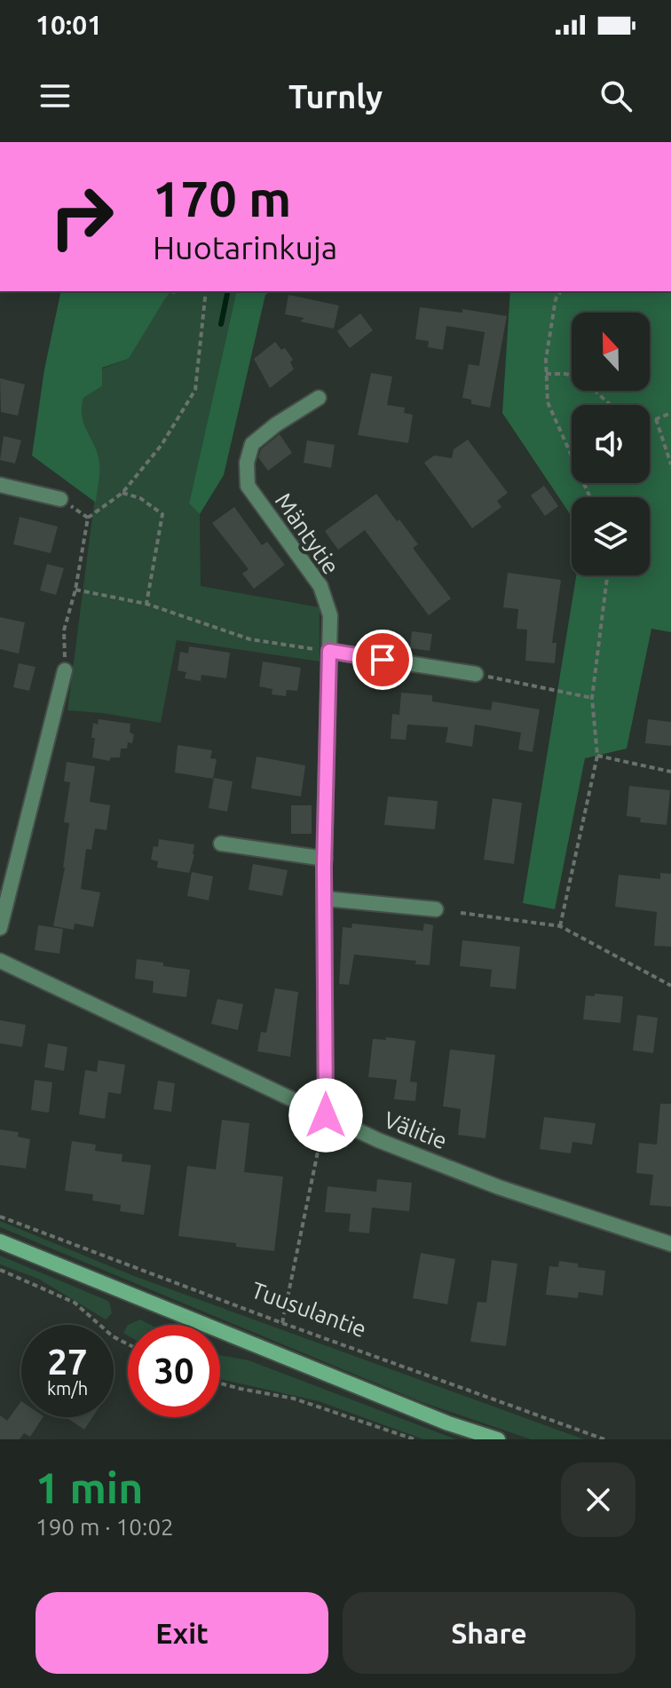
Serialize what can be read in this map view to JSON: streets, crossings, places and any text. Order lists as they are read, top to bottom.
{
  "streets": {
    "street": ["Mäntytie", "Välitie"],
    "path": ["Tuusulantie"]
  },
  "crossings": [
    ["Mäntytie", "Välitie"]
  ],
  "north": "top",
  "page": {
    "status": "10:01",
    "header": "Turnly",
    "turn": ["170 m", "Huotarinkuja"],
    "speed": "27 km/h",
    "limit": "30",
    "heading": ["1 min", "190 m · 10:02"],
    "buttons": ["Exit", "Share"]
  }
}
